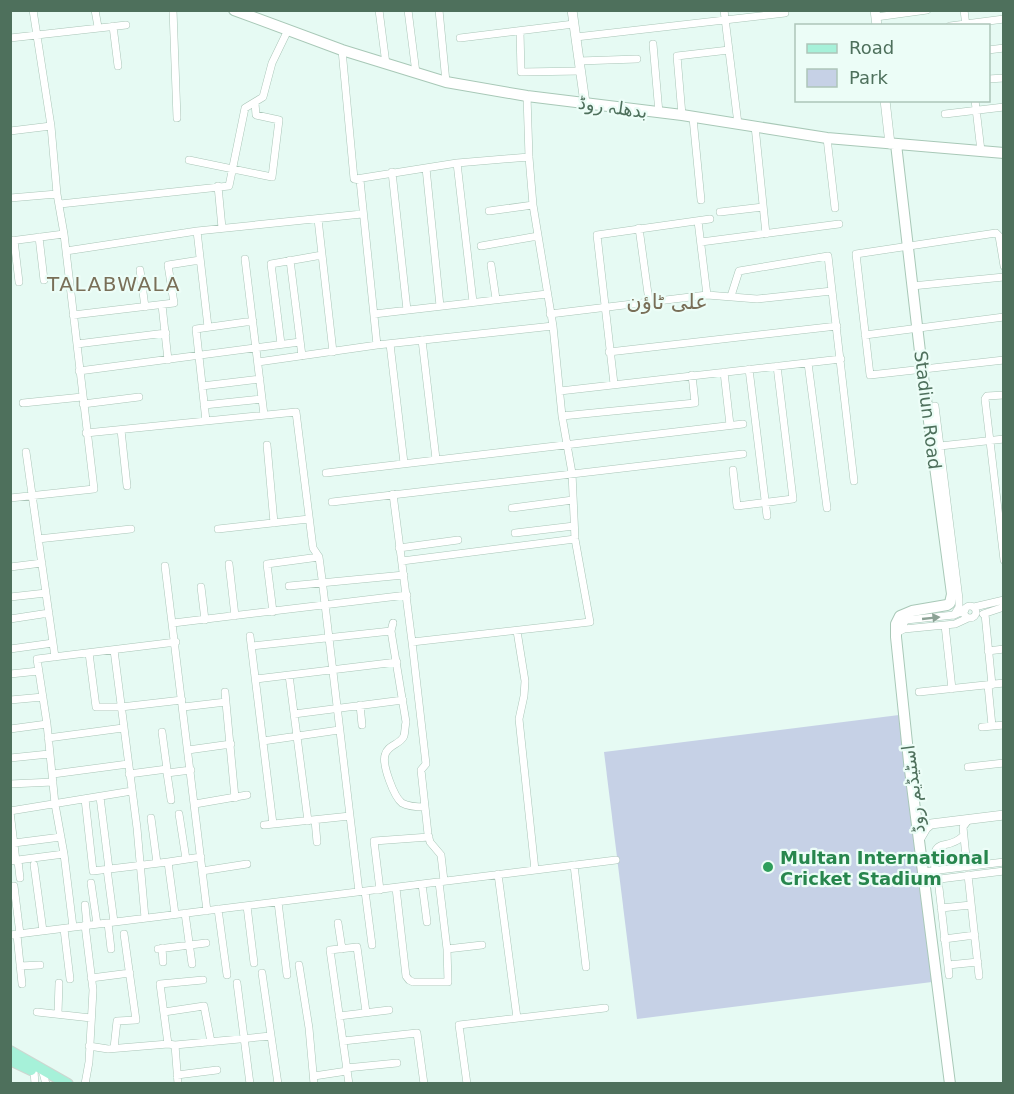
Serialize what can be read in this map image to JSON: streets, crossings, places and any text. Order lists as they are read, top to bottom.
{
  "streets": {
    "main road": ["بدھلہ روڈ", "Stadiun Road", "اسٹیڈیم روڈ"]
  },
  "crossings": [
    ["بدھلہ روڈ", "Stadiun Road"],
    ["Stadiun Road", "اسٹیڈیم روڈ"]
  ],
  "districts": ["TALABWALA", "علی ٹاؤن"],
  "places": ["Multan International Cricket Stadium"],
  "legend": ["Road", "Park"]
}
